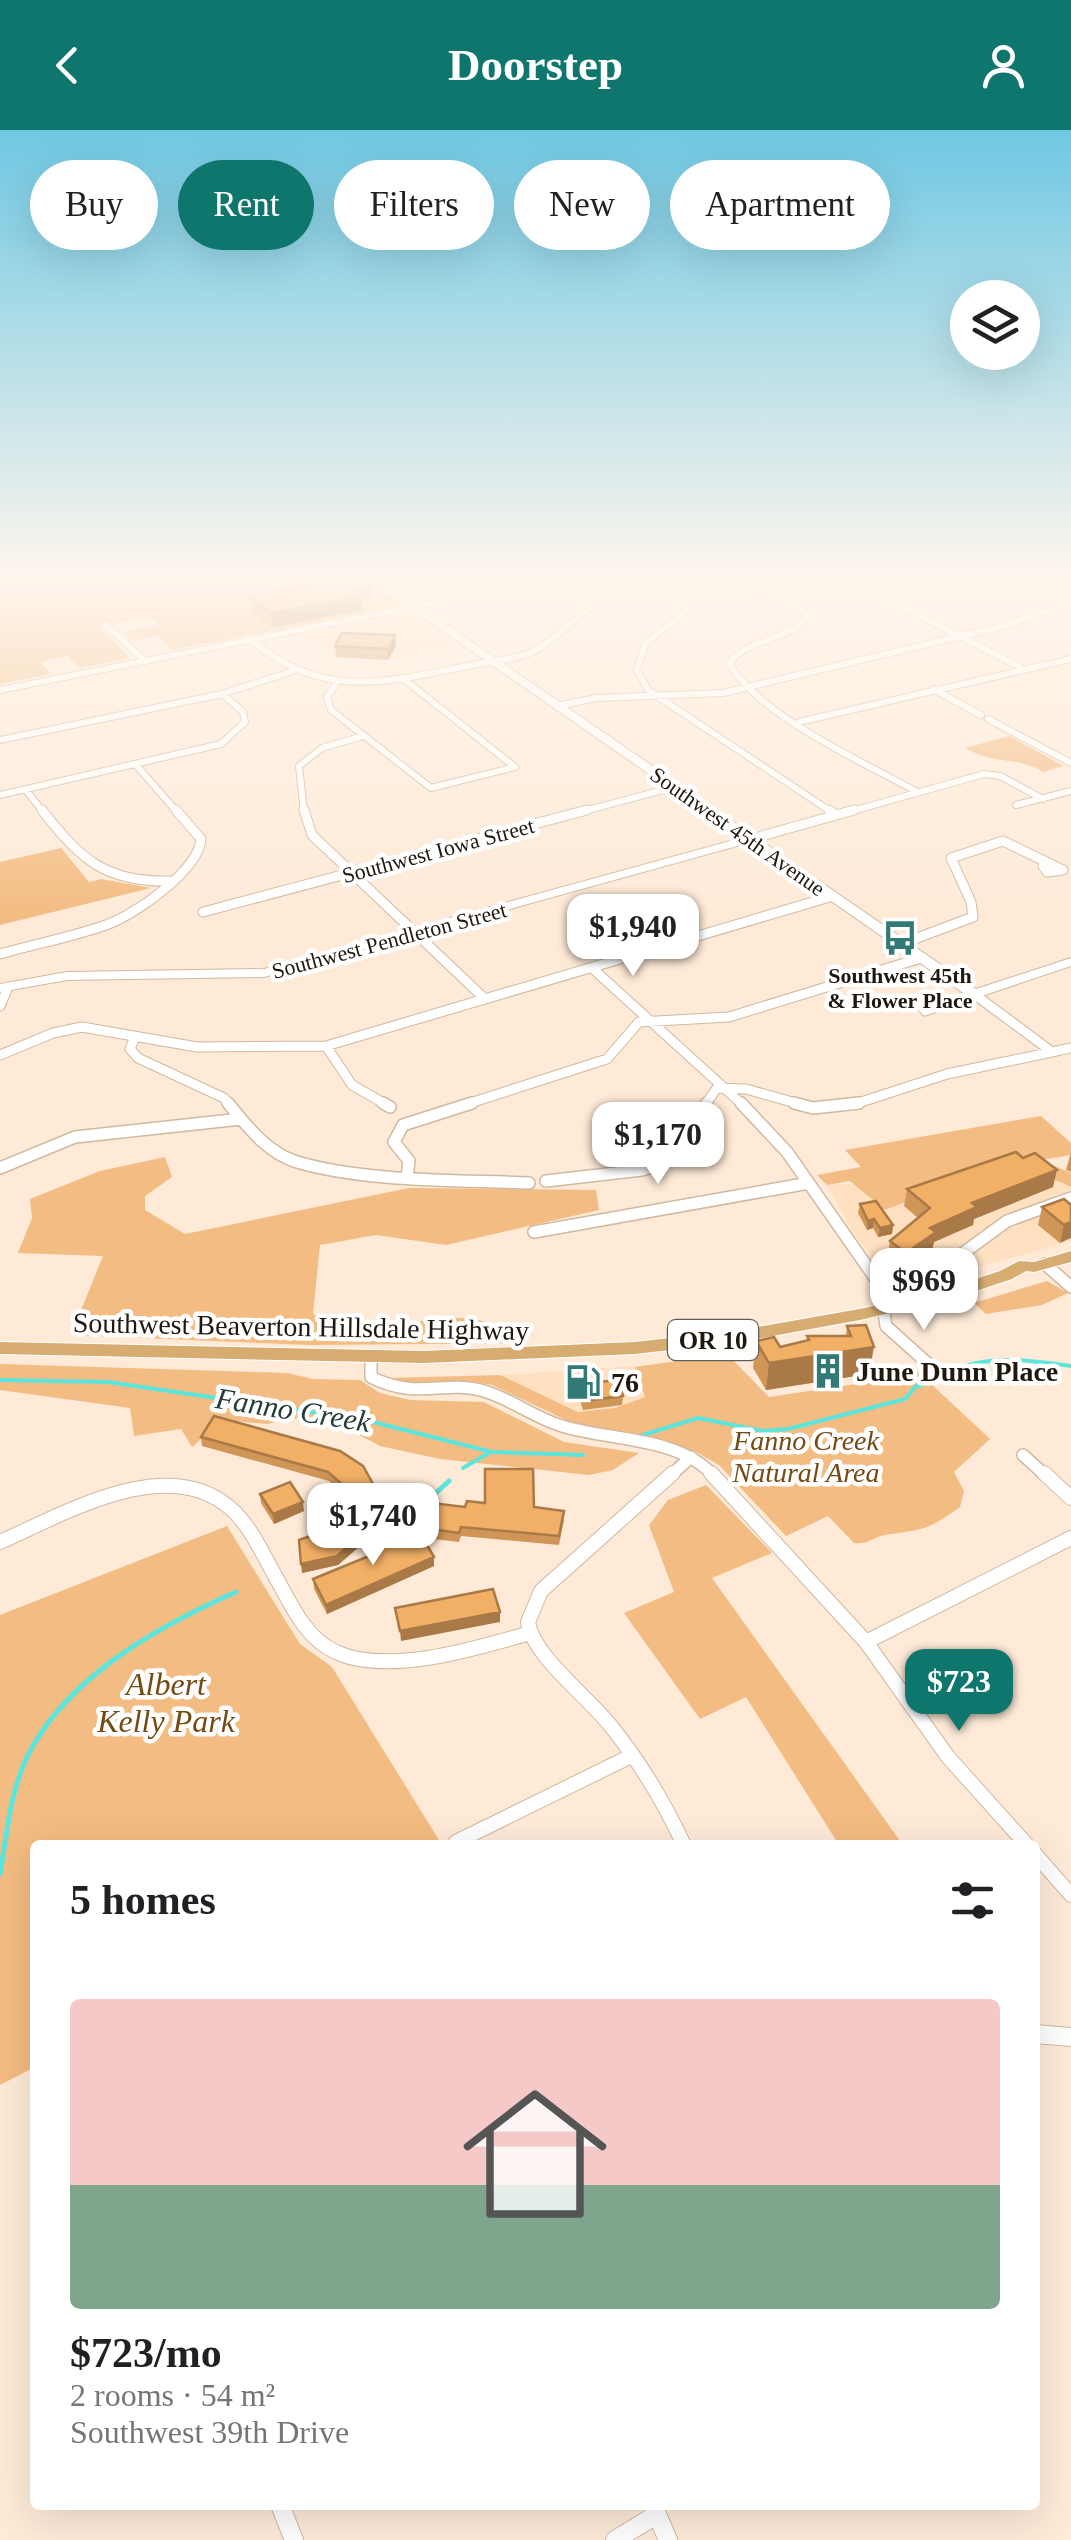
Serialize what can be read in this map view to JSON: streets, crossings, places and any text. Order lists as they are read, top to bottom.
{
  "streets": {
    "main road": ["Southwest Beaverton Hillsdale Highway", "OR 10"],
    "street": ["Southwest 45th Avenue", "Southwest Iowa Street", "Southwest Pendleton Street"]
  },
  "crossings": [
    ["Southwest 45th Avenue", "Southwest Iowa Street"],
    ["Southwest 45th Avenue", "Southwest Pendleton Street"]
  ],
  "water": ["Fanno Creek"],
  "parks": ["Fanno Creek Natural Area", "Albert Kelly Park"],
  "places": {
    "bus stop": ["Southwest 45th & Flower Place"],
    "building": ["June Dunn Place"],
    "fuel station": ["76"]
  },
  "page": {
    "header": "Doorstep",
    "chip": [
      "Buy",
      "Rent",
      "Filters",
      "New",
      "Apartment"
    ],
    "price": [
      "$1,940",
      "$1,170",
      "$969",
      "$1,740",
      "$723"
    ],
    "heading": "5 homes",
    "list": [
      {
        "name": "$723/mo",
        "note": "2 rooms · 54 m² · Southwest 39th Drive"
      }
    ]
  }
}
